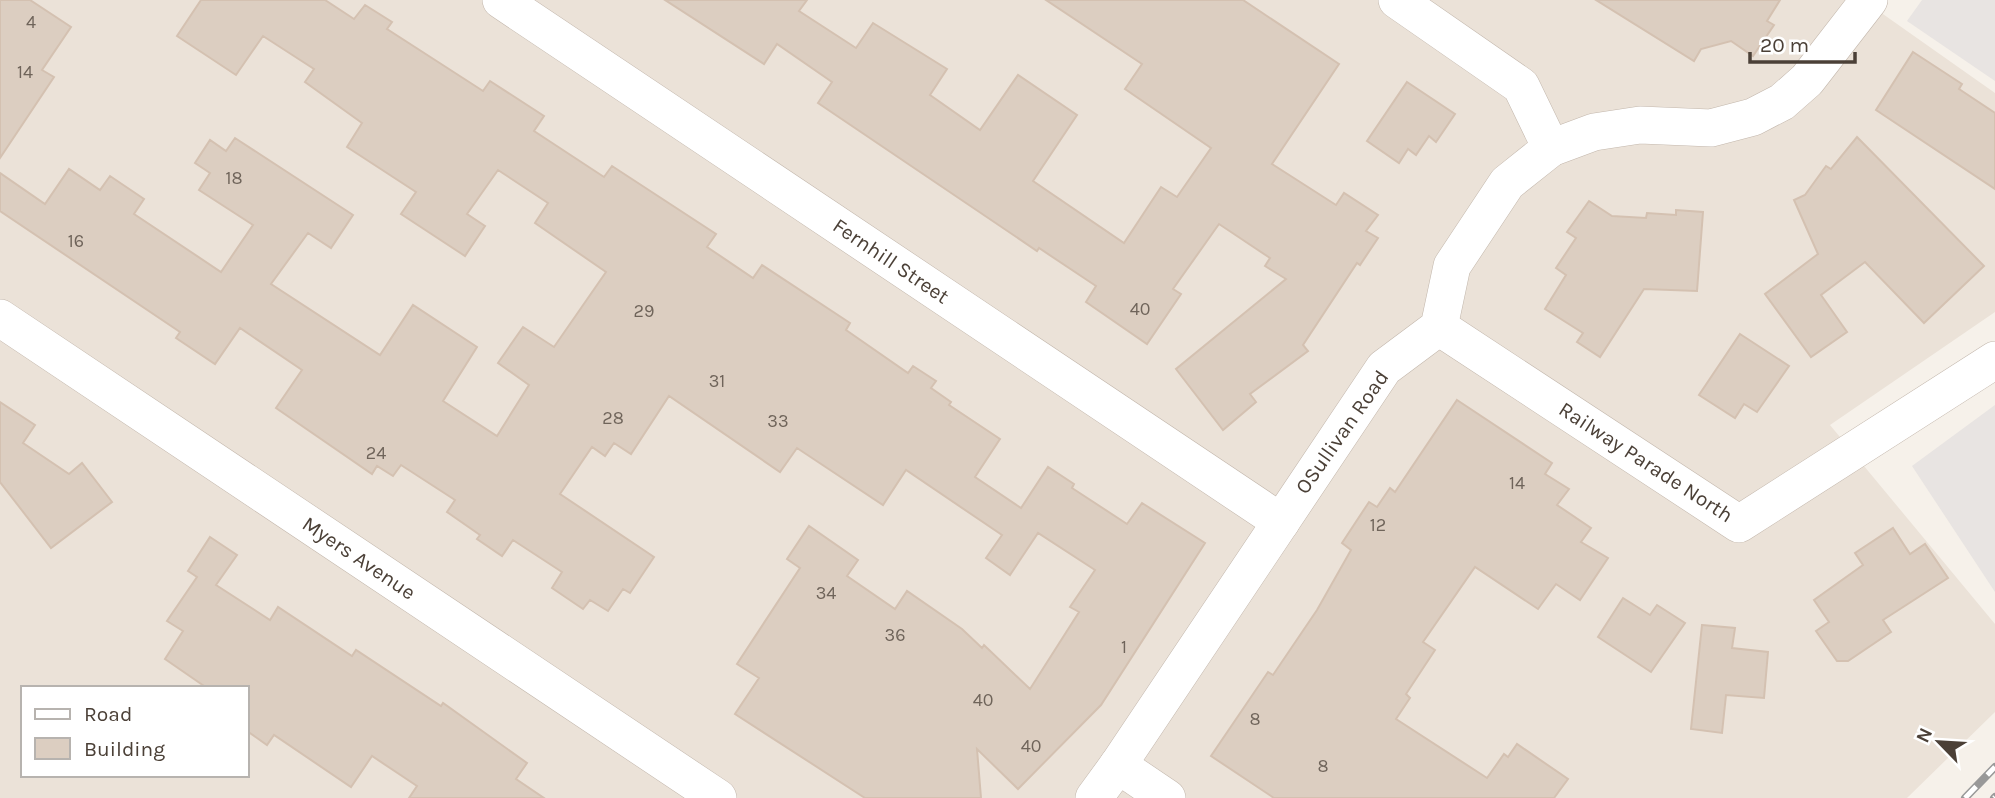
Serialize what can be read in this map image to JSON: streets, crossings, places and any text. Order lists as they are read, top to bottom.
{
  "streets": {
    "street": [
      "Fernhill Street",
      "OSullivan Road",
      "Railway Parade North",
      "Myers Avenue"
    ]
  },
  "crossings": [
    ["Fernhill Street", "OSullivan Road"],
    ["OSullivan Road", "Railway Parade North"]
  ],
  "house_numbers": [
    "4",
    "14",
    "18",
    "16",
    "40",
    "29",
    "31",
    "28",
    "33",
    "24",
    "14",
    "12",
    "34",
    "36",
    "1",
    "40",
    "8",
    "40",
    "8"
  ],
  "legend": ["Road", "Building"],
  "scale_bar": "20 m",
  "north": "top left"
}
